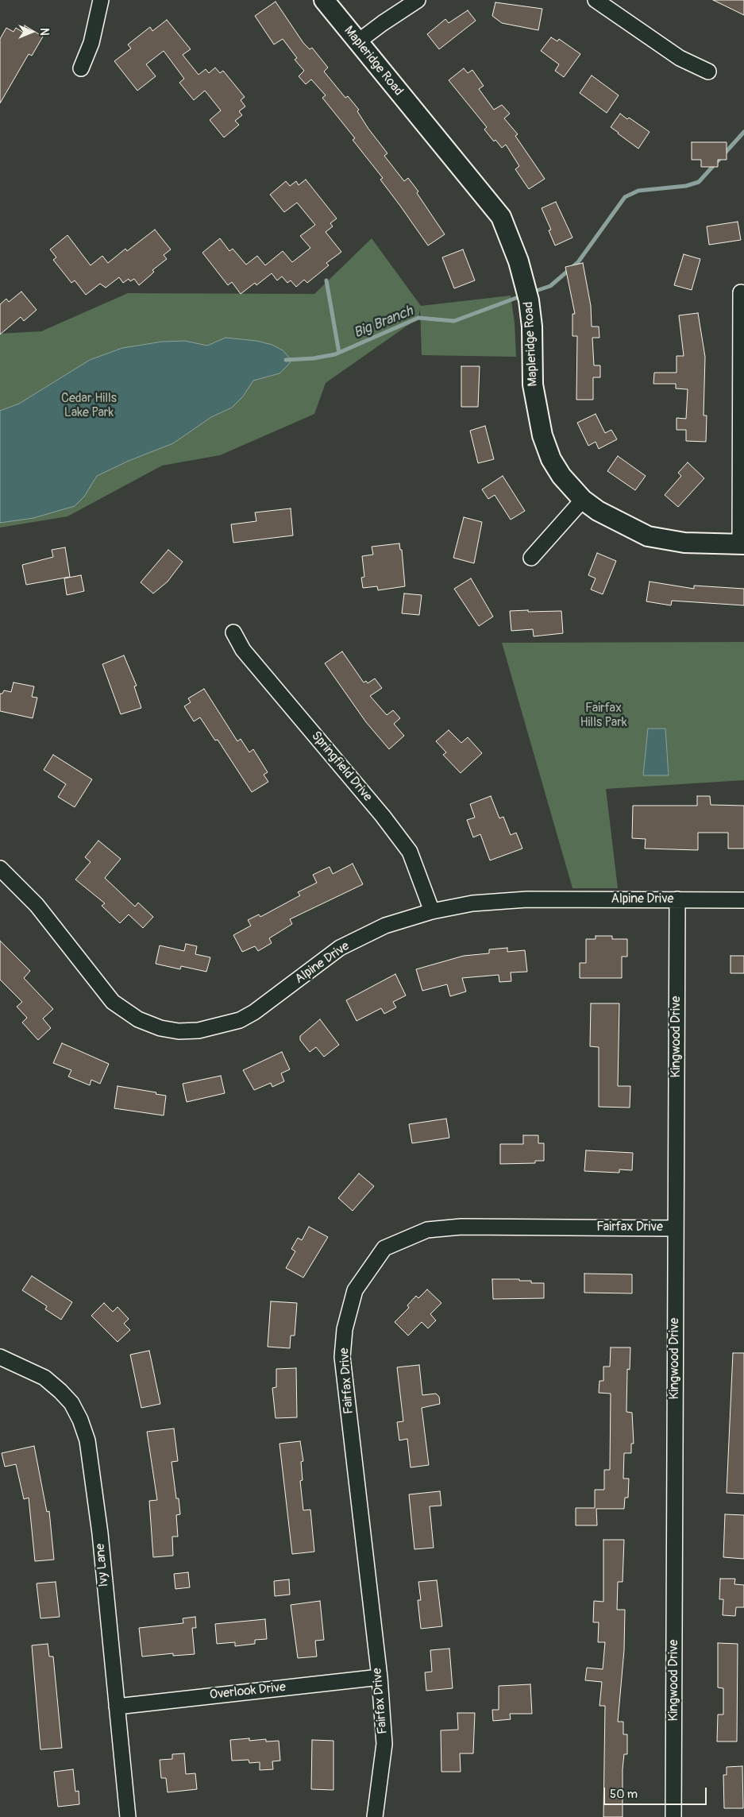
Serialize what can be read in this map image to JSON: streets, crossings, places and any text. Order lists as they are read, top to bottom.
{
  "streets": {
    "street": [
      "Mapleridge Road",
      "Springfield Drive",
      "Alpine Drive",
      "Kingwood Drive",
      "Fairfax Drive",
      "Ivy Lane",
      "Overlook Drive"
    ]
  },
  "crossings": [
    ["Springfield Drive", "Alpine Drive"],
    ["Alpine Drive", "Kingwood Drive"],
    ["Kingwood Drive", "Fairfax Drive"],
    ["Fairfax Drive", "Overlook Drive"],
    ["Ivy Lane", "Overlook Drive"]
  ],
  "water": ["Big Branch"],
  "parks": ["Cedar Hills Lake Park", "Fairfax Hills Park"],
  "scale_bar": "50 m",
  "north": "right"
}
